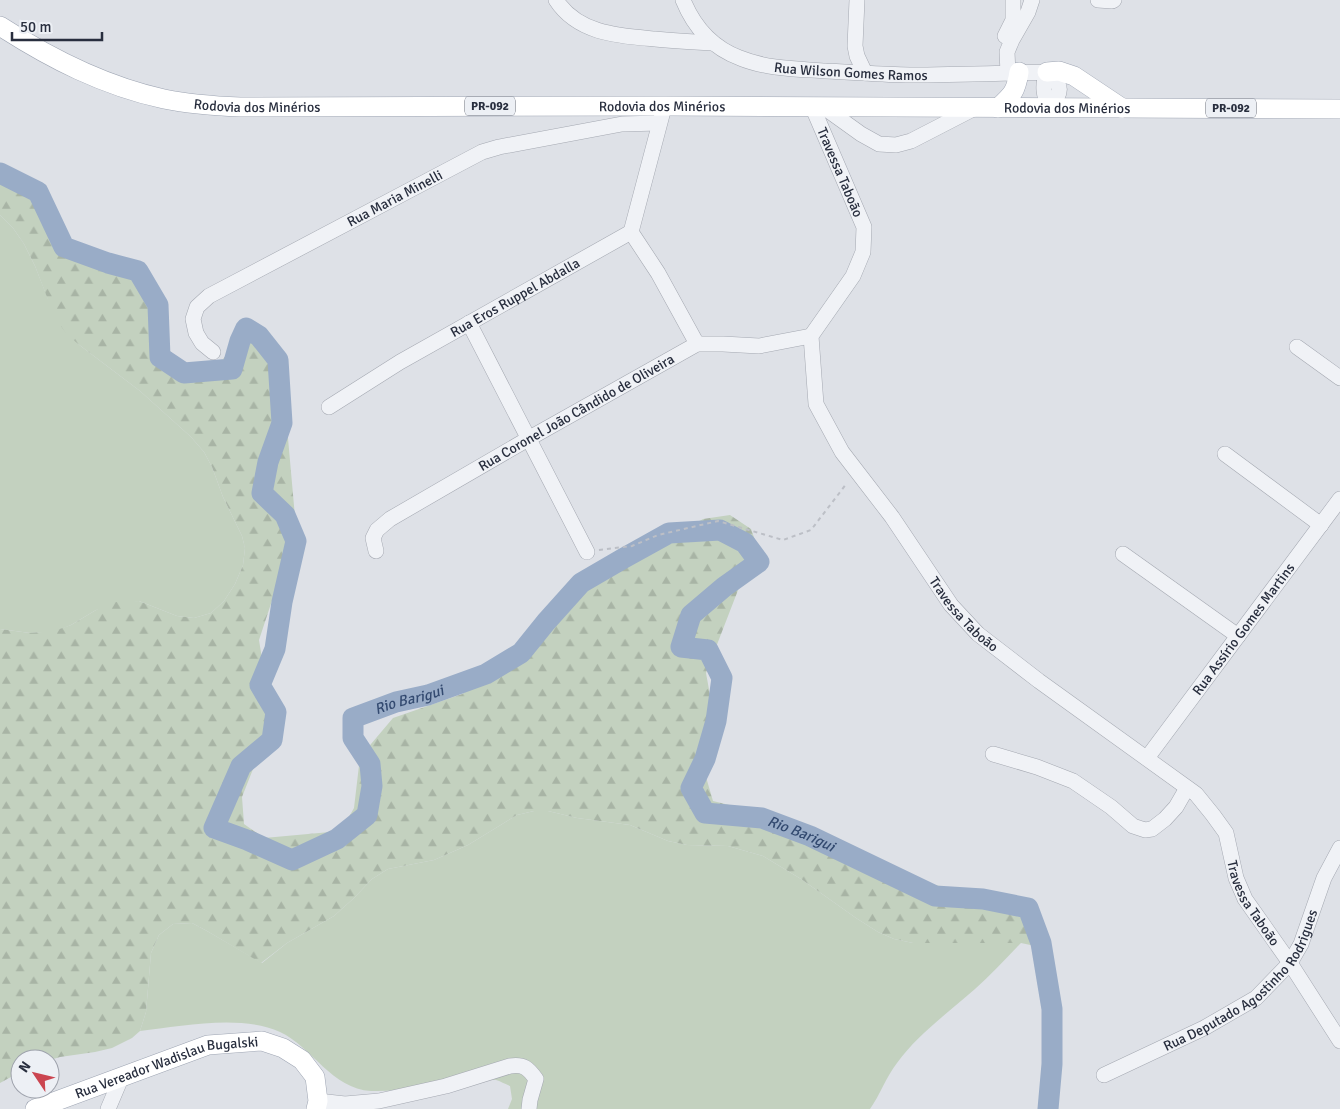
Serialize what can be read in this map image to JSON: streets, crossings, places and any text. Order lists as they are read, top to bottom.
{
  "streets": {
    "main road": ["Rodovia dos Minérios", "PR-092", "Rua Vereador Wadislau Bugalski"],
    "street": [
      "Rua Wilson Gomes Ramos",
      "Travessa Taboão",
      "Rua Maria Minelli",
      "Rua Eros Ruppel Abdalla",
      "Rua Coronel João Cândido de Oliveira",
      "Rua Assírio Gomes Martins",
      "Rua Deputado Agostinho Rodrigues"
    ]
  },
  "crossings": [
    ["Rodovia dos Minérios", "Travessa Taboão"],
    ["Rodovia dos Minérios", "Rua Maria Minelli"],
    ["Travessa Taboão", "Rua Coronel João Cândido de Oliveira"],
    ["Travessa Taboão", "Rua Assírio Gomes Martins"],
    ["Travessa Taboão", "Rua Deputado Agostinho Rodrigues"]
  ],
  "water": ["Rio Barigui"],
  "scale_bar": "50 m",
  "north": "top left"
}
